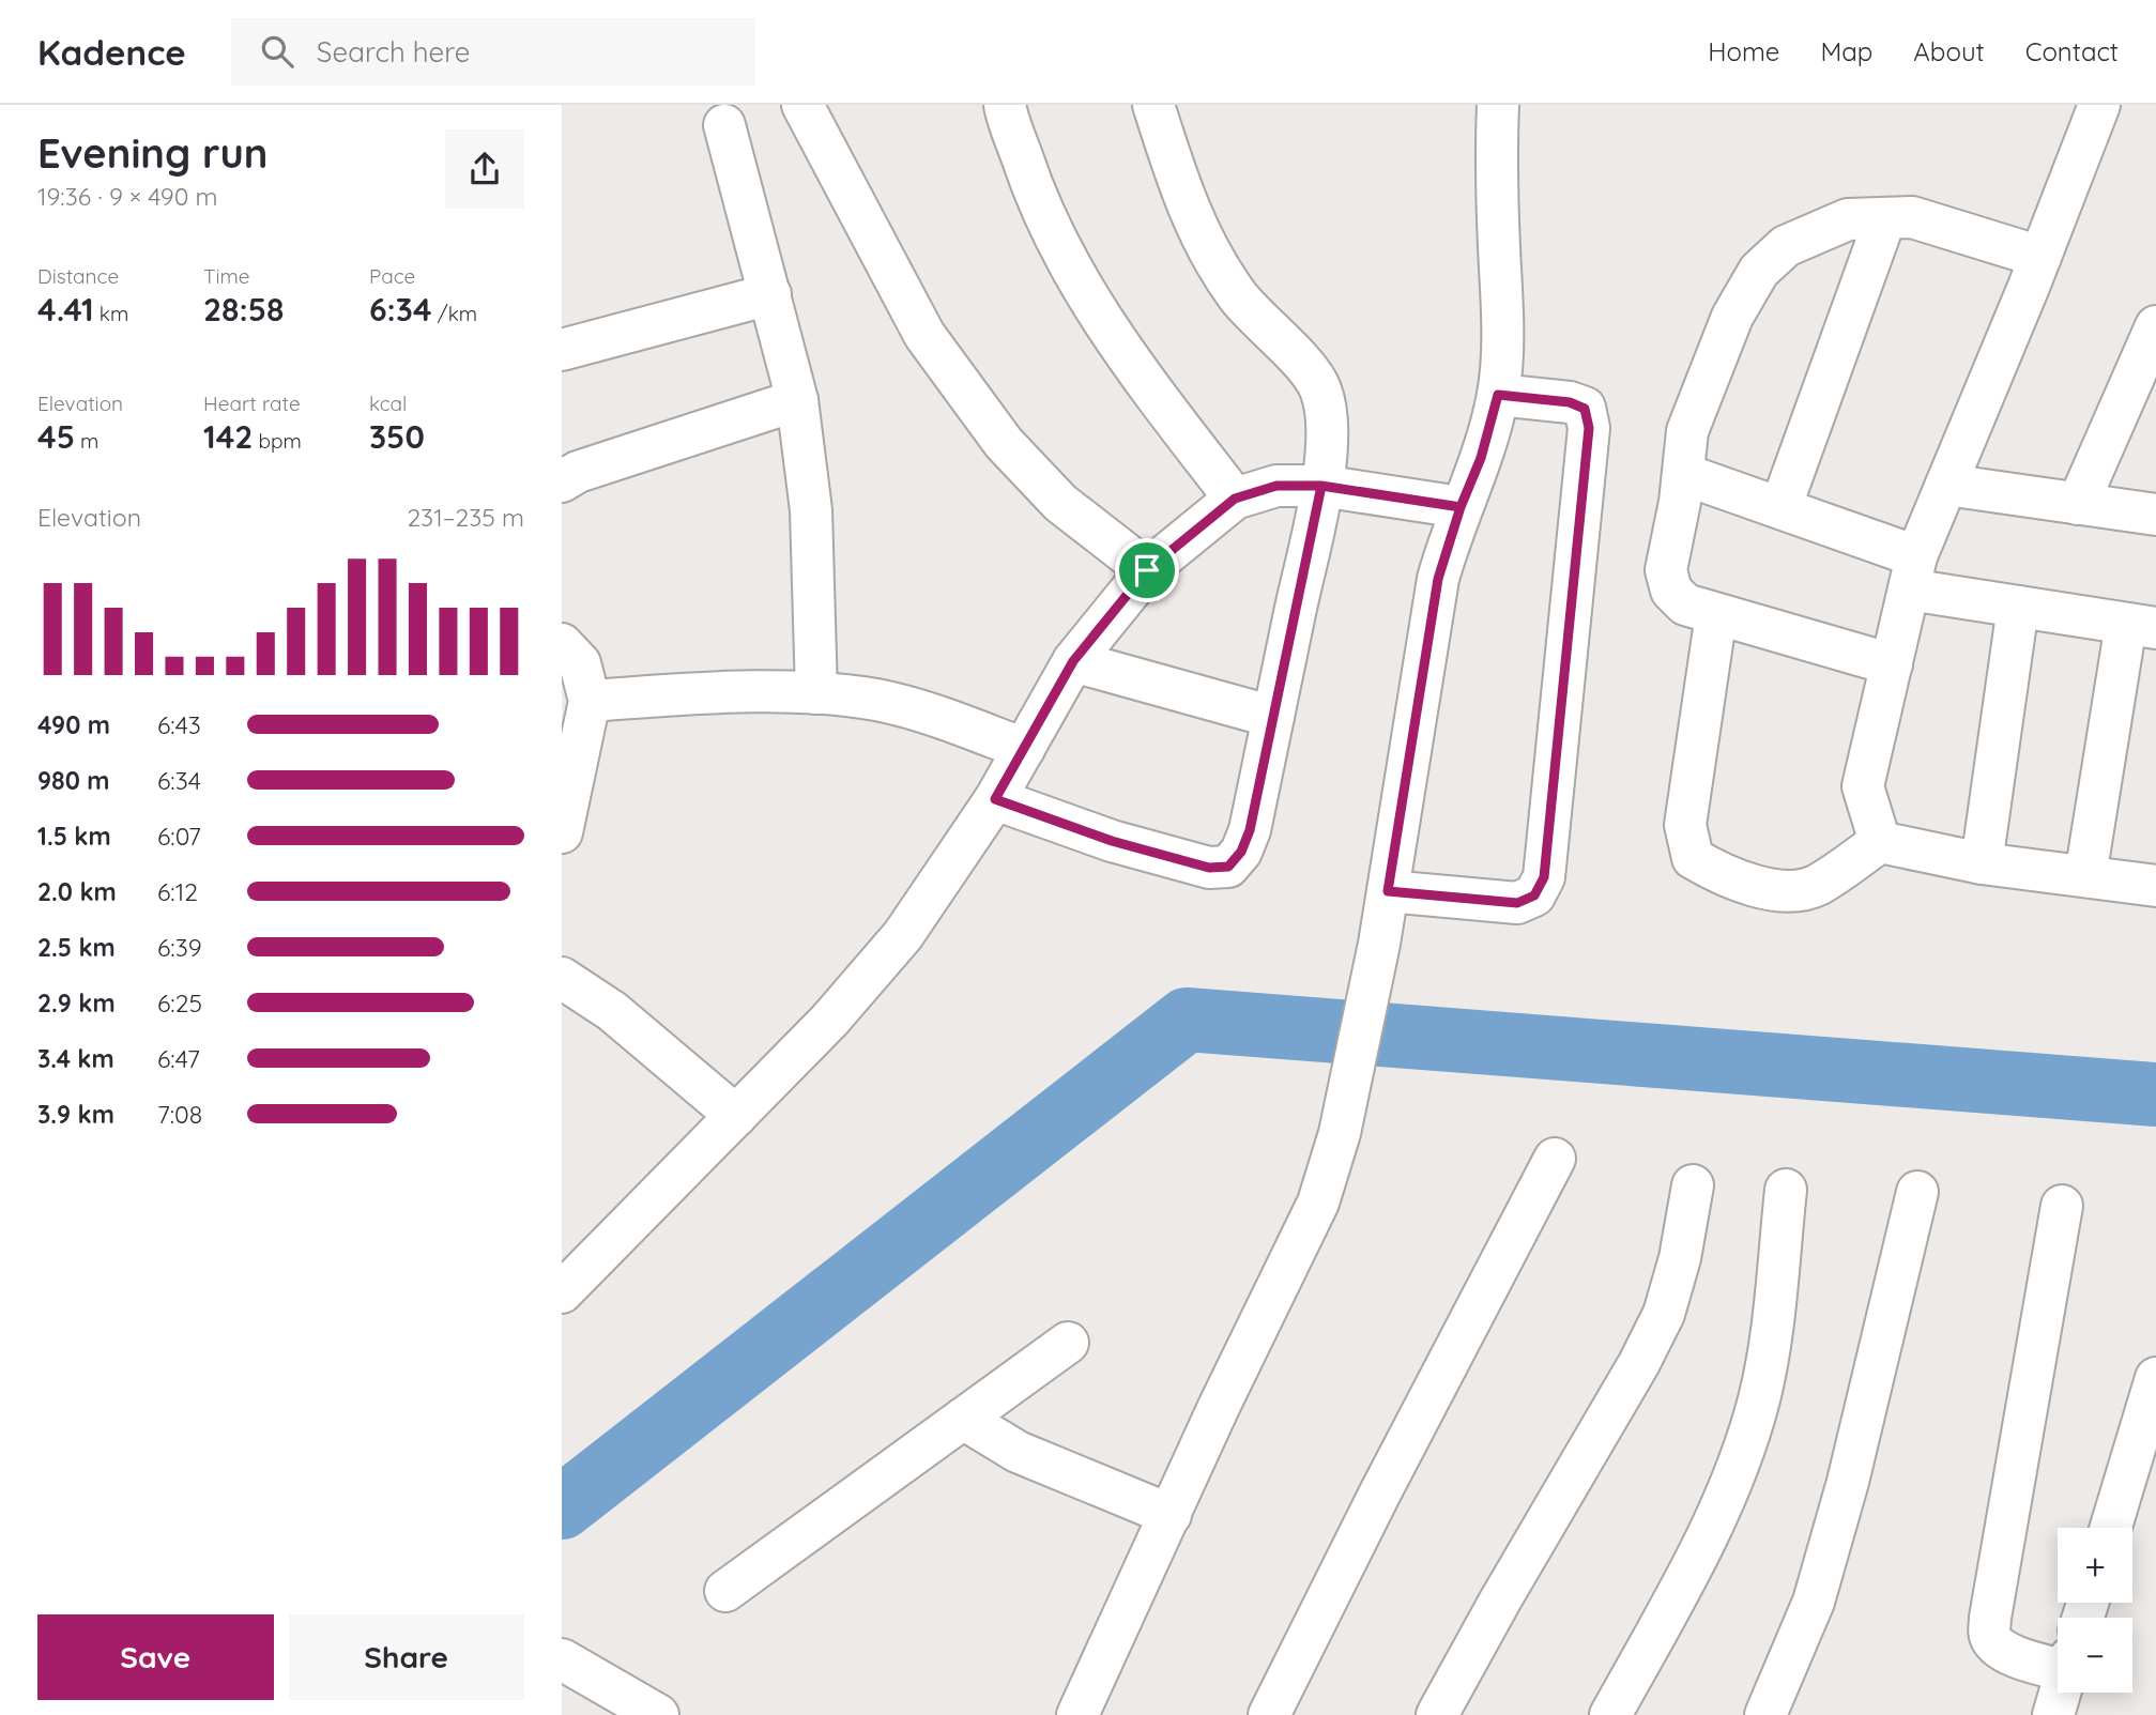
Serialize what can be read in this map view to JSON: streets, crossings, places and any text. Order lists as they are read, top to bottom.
{
  "page": {
    "header": "Kadence",
    "search": "Search here",
    "nav": [
      "Home",
      "Map",
      "About",
      "Contact"
    ],
    "heading": ["Evening run", "19:36 · 9 × 490 m"],
    "stats": [
      ["Distance", "4.41 km"],
      ["Time", "28:58"],
      ["Pace", "6:34 /km"],
      ["Elevation", "45 m"],
      ["Heart rate", "142 bpm"],
      ["kcal", "350"]
    ],
    "chart": ["Elevation", "231–235 m"],
    "list": [
      {
        "name": "490 m",
        "note": "6:43"
      },
      {
        "name": "980 m",
        "note": "6:34"
      },
      {
        "name": "1.5 km",
        "note": "6:07"
      },
      {
        "name": "2.0 km",
        "note": "6:12"
      },
      {
        "name": "2.5 km",
        "note": "6:39"
      },
      {
        "name": "2.9 km",
        "note": "6:25"
      },
      {
        "name": "3.4 km",
        "note": "6:47"
      },
      {
        "name": "3.9 km",
        "note": "7:08"
      }
    ],
    "map_buttons": ["+", "−"],
    "buttons": ["Save", "Share"]
  }
}
